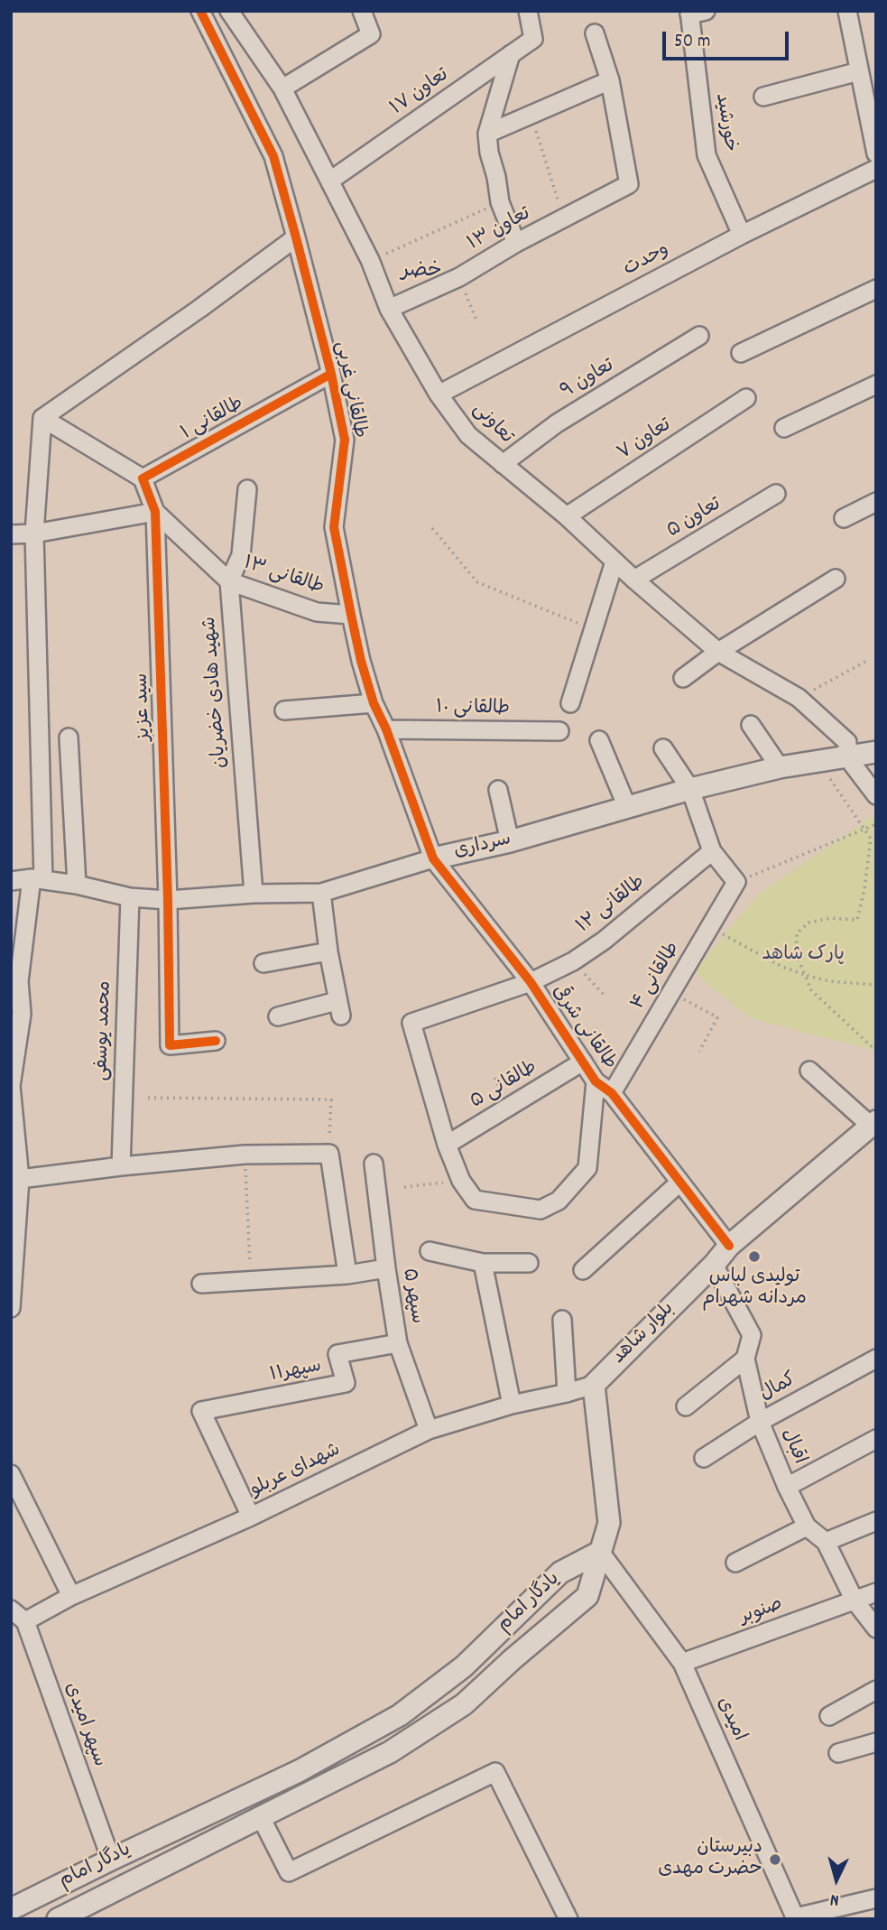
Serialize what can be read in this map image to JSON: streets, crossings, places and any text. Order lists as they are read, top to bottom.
{
  "streets": {
    "main road": ["سرداری", "بلوار شاهد", "یادگار امام"],
    "street": [
      "تعاون ۱۷",
      "خورشید",
      "تعاون ۱۳",
      "وحدت",
      "تعاون ۹",
      "طالقانی غربی",
      "طالقانی ۱",
      "تعاونی",
      "تعاون ۷",
      "تعاون ۵",
      "طالقانی ۱۳",
      "شهید هادی خضریان",
      "سید عزیز",
      "طالقانی ۱۰",
      "طالقانی ۱۲",
      "طالقانی ۴",
      "طالقانی شرقی",
      "محمد یوسفی",
      "طالقانی ۵",
      "سپهر ۵",
      "سپهر۱۱",
      "کمال",
      "اقبال",
      "شهدای عربلو",
      "صنوبر",
      "امیدی",
      "سپهر امیدی"
    ]
  },
  "crossings": [
    ["تعاون ۱۷", "تعاونی"],
    ["خورشید", "وحدت"],
    ["تعاون ۱۳", "تعاونی"],
    ["وحدت", "تعاونی"],
    ["تعاون ۹", "تعاونی"],
    ["طالقانی غربی", "طالقانی ۱"],
    ["طالقانی غربی", "طالقانی ۱۳"],
    ["طالقانی غربی", "طالقانی ۱۰"],
    ["طالقانی غربی", "سرداری"],
    ["طالقانی غربی", "طالقانی شرقی"],
    ["تعاونی", "تعاون ۷"],
    ["تعاونی", "تعاون ۵"],
    ["تعاونی", "سرداری"],
    ["طالقانی ۱۳", "شهید هادی خضریان"],
    ["طالقانی ۱۳", "سید عزیز"],
    ["شهید هادی خضریان", "سرداری"],
    ["سید عزیز", "سرداری"],
    ["سرداری", "طالقانی شرقی"],
    ["سرداری", "محمد یوسفی"],
    ["طالقانی ۱۲", "طالقانی شرقی"],
    ["طالقانی ۱۲", "طالقانی ۵"],
    ["طالقانی ۴", "طالقانی شرقی"],
    ["طالقانی شرقی", "طالقانی ۵"],
    ["طالقانی شرقی", "بلوار شاهد"],
    ["سپهر ۵", "سپهر۱۱"],
    ["سپهر ۵", "شهدای عربلو"],
    ["بلوار شاهد", "اقبال"],
    ["بلوار شاهد", "شهدای عربلو"],
    ["سپهر۱۱", "شهدای عربلو"],
    ["کمال", "اقبال"],
    ["اقبال", "صنوبر"],
    ["شهدای عربلو", "سپهر امیدی"],
    ["یادگار امام", "امیدی"],
    ["یادگار امام", "سپهر امیدی"],
    ["صنوبر", "امیدی"]
  ],
  "districts": ["خضر"],
  "parks": ["پارک شاهد"],
  "places": ["تولیدی لباس مردانه شهرام", "دبیرستان حضرت مهدی"],
  "scale_bar": "50 m",
  "north": "bottom"
}
